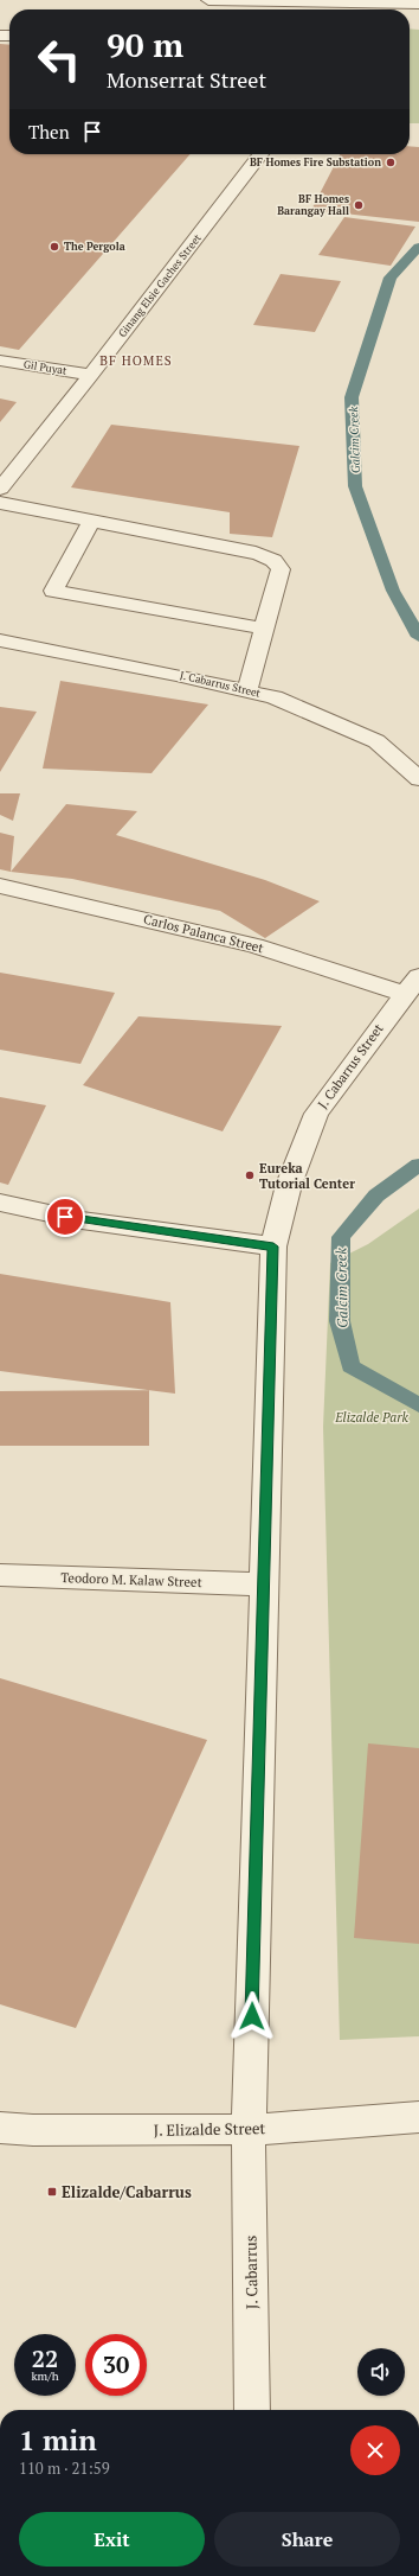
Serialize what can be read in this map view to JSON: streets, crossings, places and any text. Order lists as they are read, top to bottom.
{
  "streets": {
    "street": [
      "Ginang Elsie Gaches Street",
      "Gil Puyat",
      "J. Cabarrus Street",
      "Carlos Palanca Street",
      "Teodoro M. Kalaw Street",
      "J. Elizalde Street",
      "J. Cabarrus"
    ]
  },
  "crossings": [
    ["Ginang Elsie Gaches Street", "Gil Puyat"],
    ["J. Cabarrus Street", "Carlos Palanca Street"],
    ["J. Cabarrus Street", "Teodoro M. Kalaw Street"],
    ["J. Cabarrus Street", "J. Elizalde Street"],
    ["J. Cabarrus Street", "J. Cabarrus"],
    ["J. Elizalde Street", "J. Cabarrus"]
  ],
  "districts": ["BF HOMES"],
  "water": ["Galcim Creek"],
  "parks": ["Elizalde Park"],
  "places": {
    "other": [
      "BF Homes Fire Substation",
      "BF Homes Barangay Hall",
      "The Pergola",
      "Eureka Tutorial Center"
    ],
    "transit": ["Elizalde/Cabarrus"]
  },
  "page": {
    "turn": ["90 m", "Monserrat Street"],
    "then": "Then",
    "speed": "22 km/h",
    "limit": "30",
    "heading": ["1 min", "110 m · 21:59"],
    "buttons": ["Exit", "Share"]
  }
}
